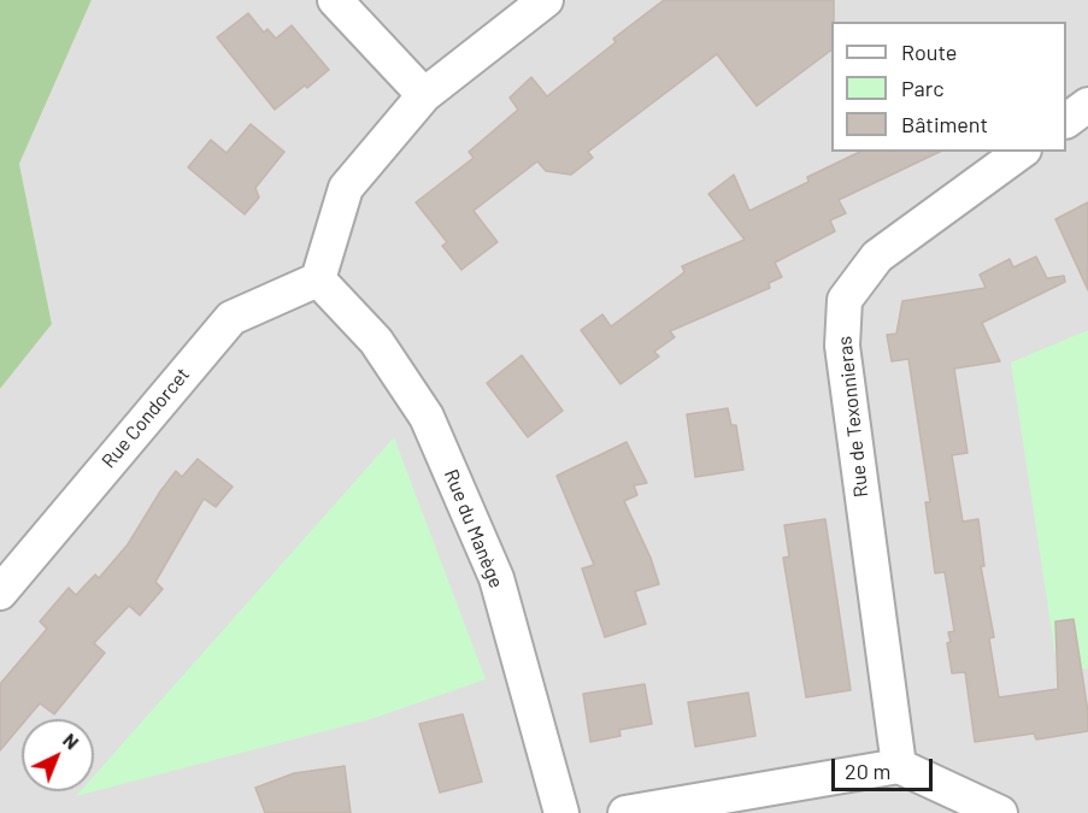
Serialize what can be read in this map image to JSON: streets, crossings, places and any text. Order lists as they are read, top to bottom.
{
  "streets": {
    "street": ["Rue de Texonnieras", "Rue Condorcet", "Rue du Manège"]
  },
  "crossings": [
    ["Rue Condorcet", "Rue du Manège"]
  ],
  "legend": ["Route", "Parc", "Bâtiment"],
  "scale_bar": "20 m",
  "north": "top right"
}
